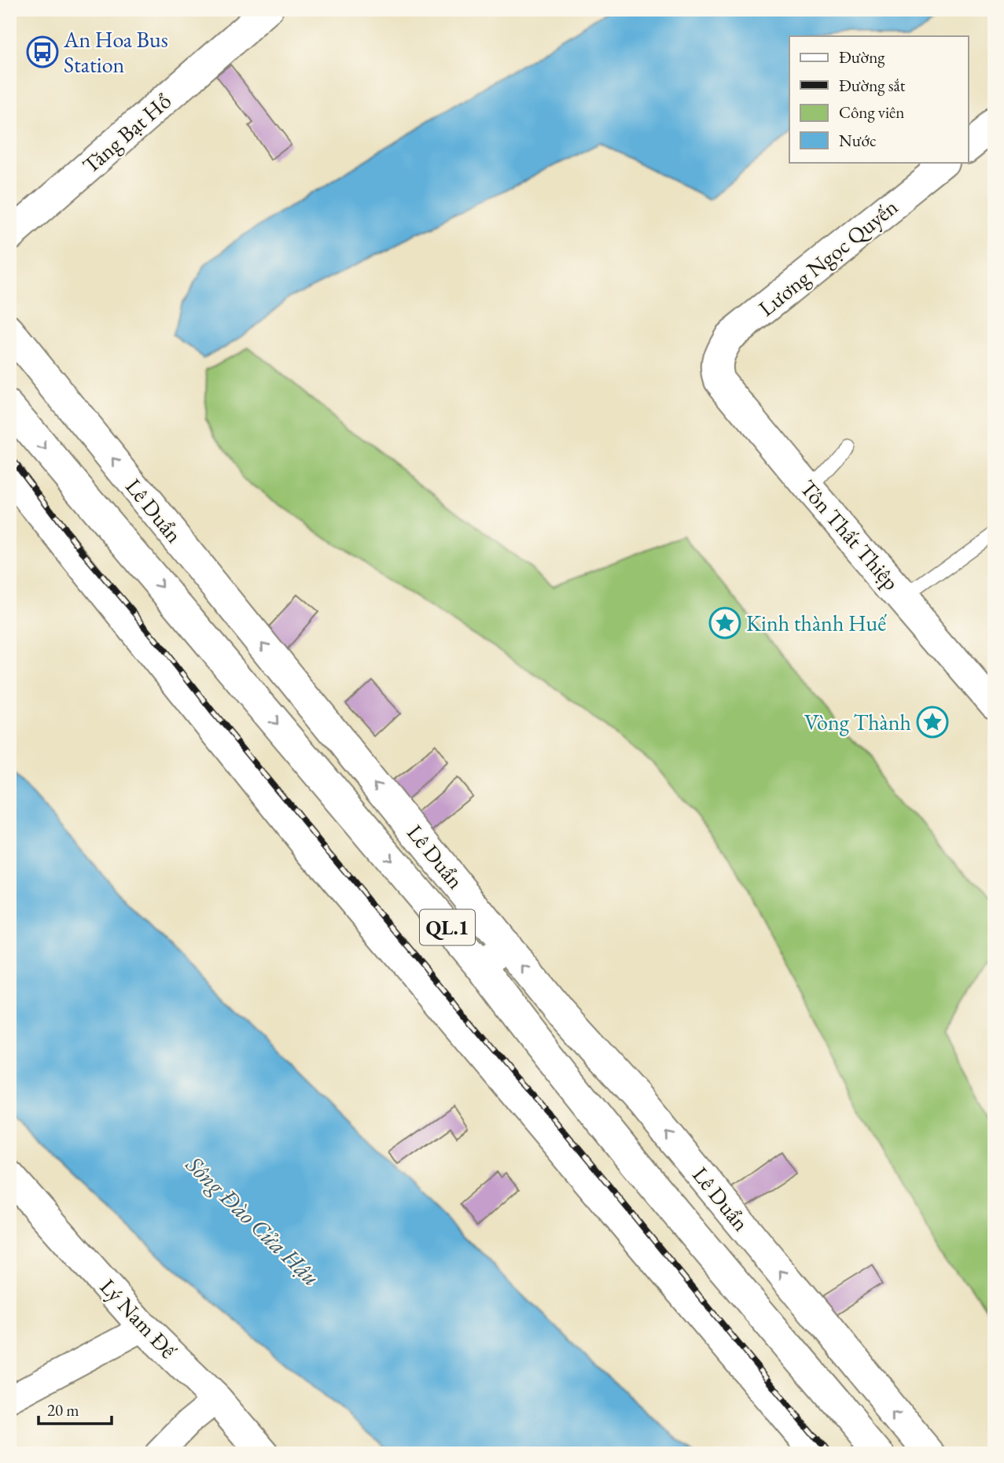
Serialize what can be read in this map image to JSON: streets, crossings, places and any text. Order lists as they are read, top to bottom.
{
  "streets": {
    "main road": [
      "Tăng Bạt Hổ",
      "Lương Ngọc Quyến",
      "Lê Duẩn",
      "Tôn Thất Thiệp",
      "QL.1",
      "Lý Nam Đế"
    ]
  },
  "crossings": [
    ["Lương Ngọc Quyến", "Tôn Thất Thiệp"]
  ],
  "water": ["Sông Đào Cửa Hậu"],
  "places": {
    "bus stop": ["An Hoa Bus Station"],
    "place": ["Kinh thành Huế", "Vòng Thành"]
  },
  "legend": [
    "Đường",
    "Đường sắt",
    "Công viên",
    "Nước"
  ],
  "scale_bar": "20 m"
}
